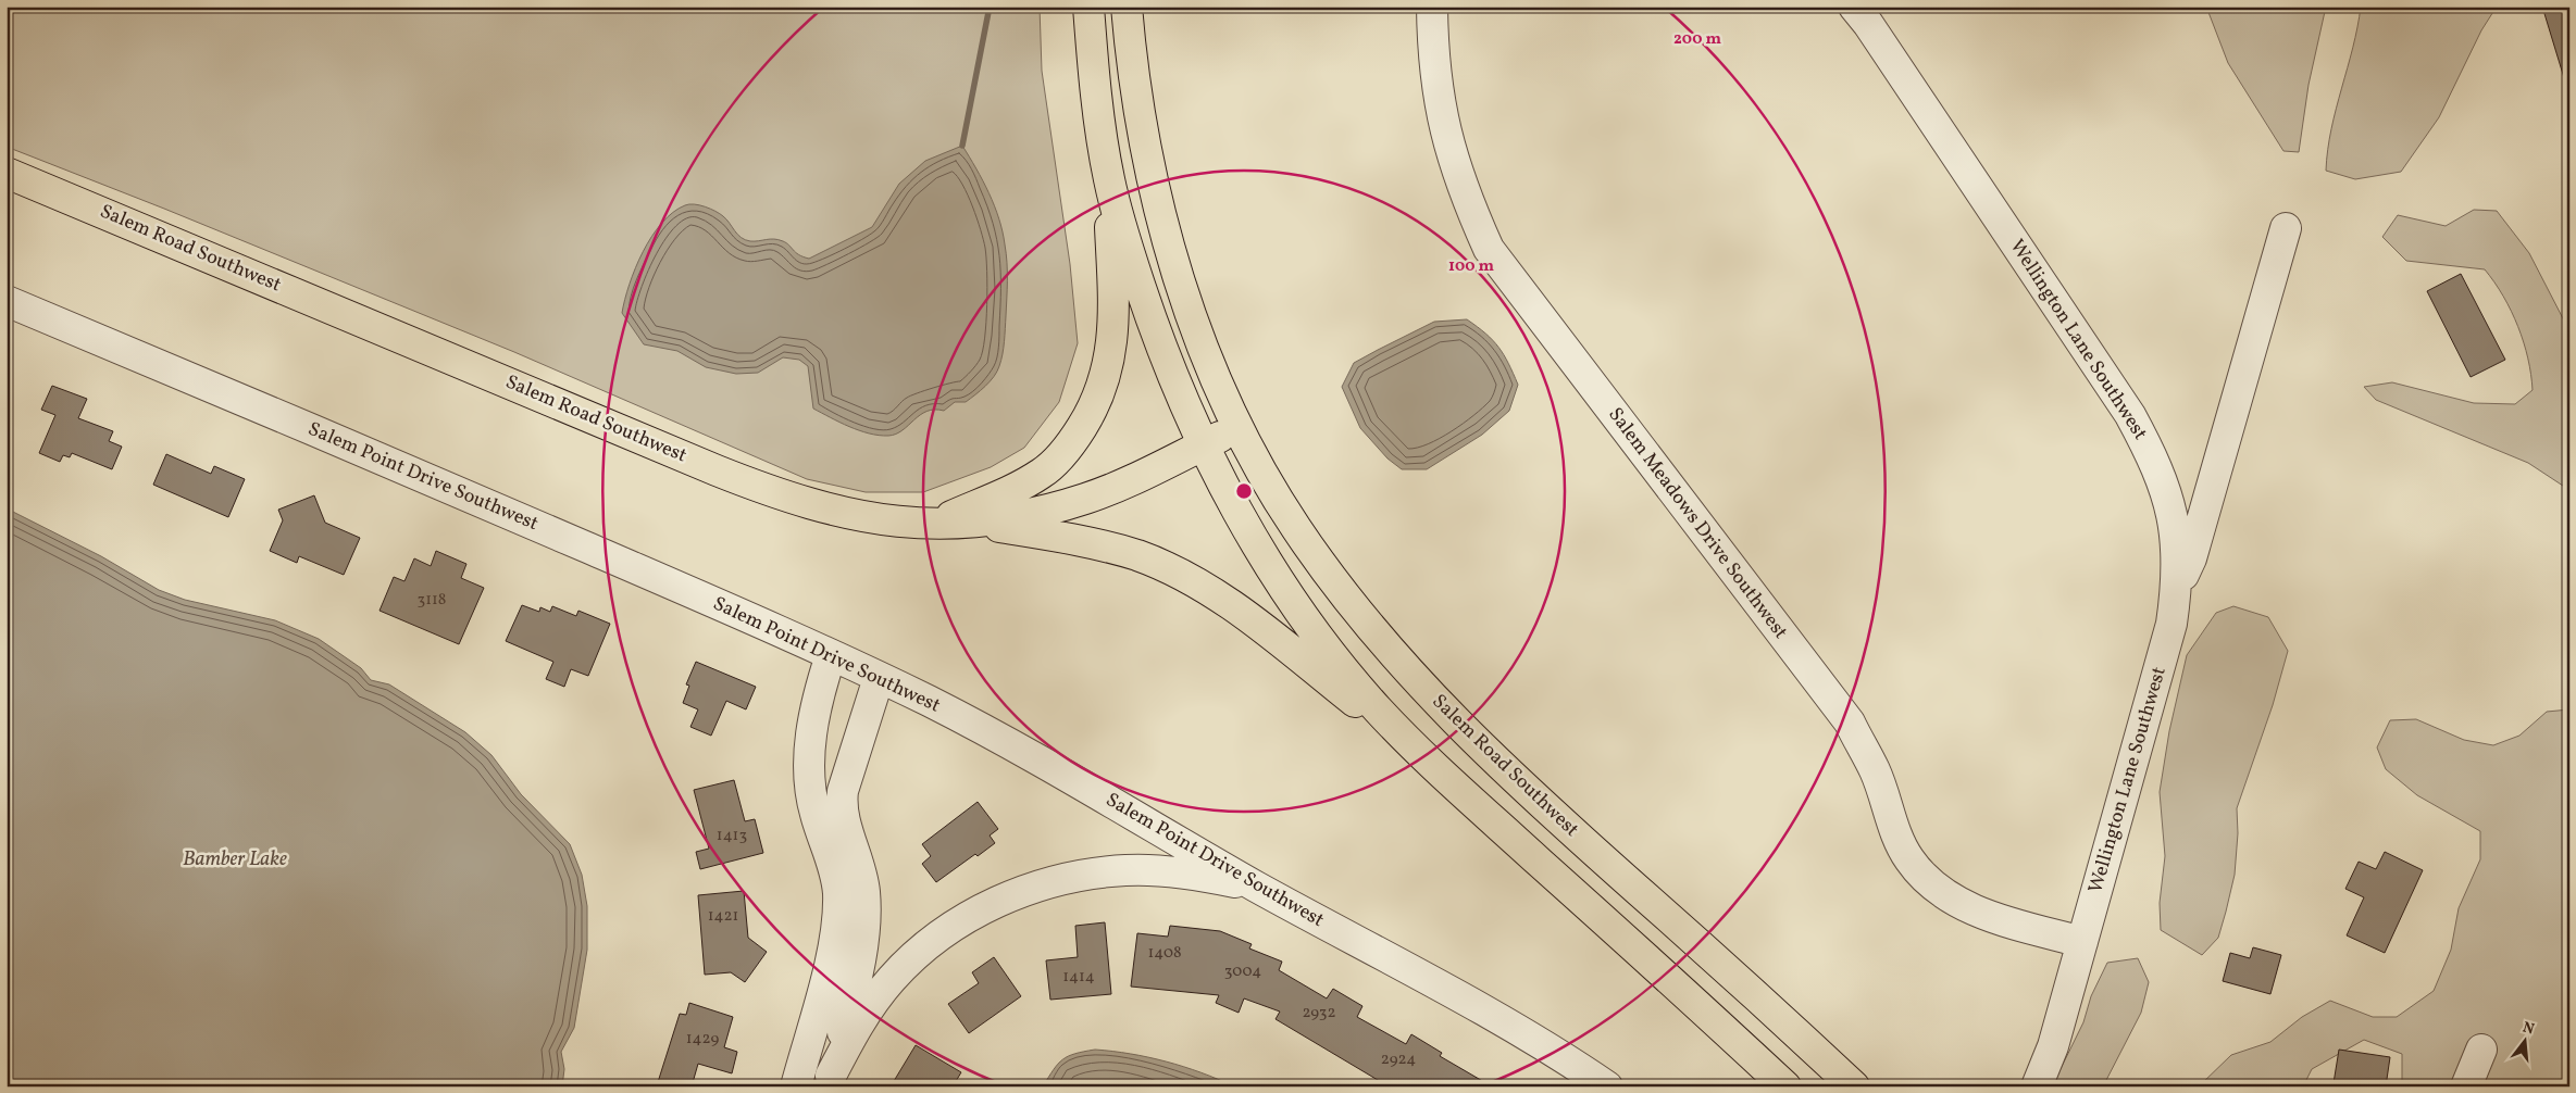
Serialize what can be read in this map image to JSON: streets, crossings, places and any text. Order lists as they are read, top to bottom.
{
  "streets": {
    "main road": ["Salem Road Southwest"],
    "street": ["Wellington Lane Southwest", "Salem Point Drive Southwest", "Salem Meadows Drive Southwest"]
  },
  "crossings": [
    ["Wellington Lane Southwest", "Salem Meadows Drive Southwest"]
  ],
  "water": ["Bamber Lake"],
  "house_numbers": [
    "3118",
    "1413",
    "1421",
    "1408",
    "3004",
    "1414",
    "2932",
    "1429",
    "2924"
  ],
  "north": "top",
  "rings": ["200 m", "100 m"]
}
